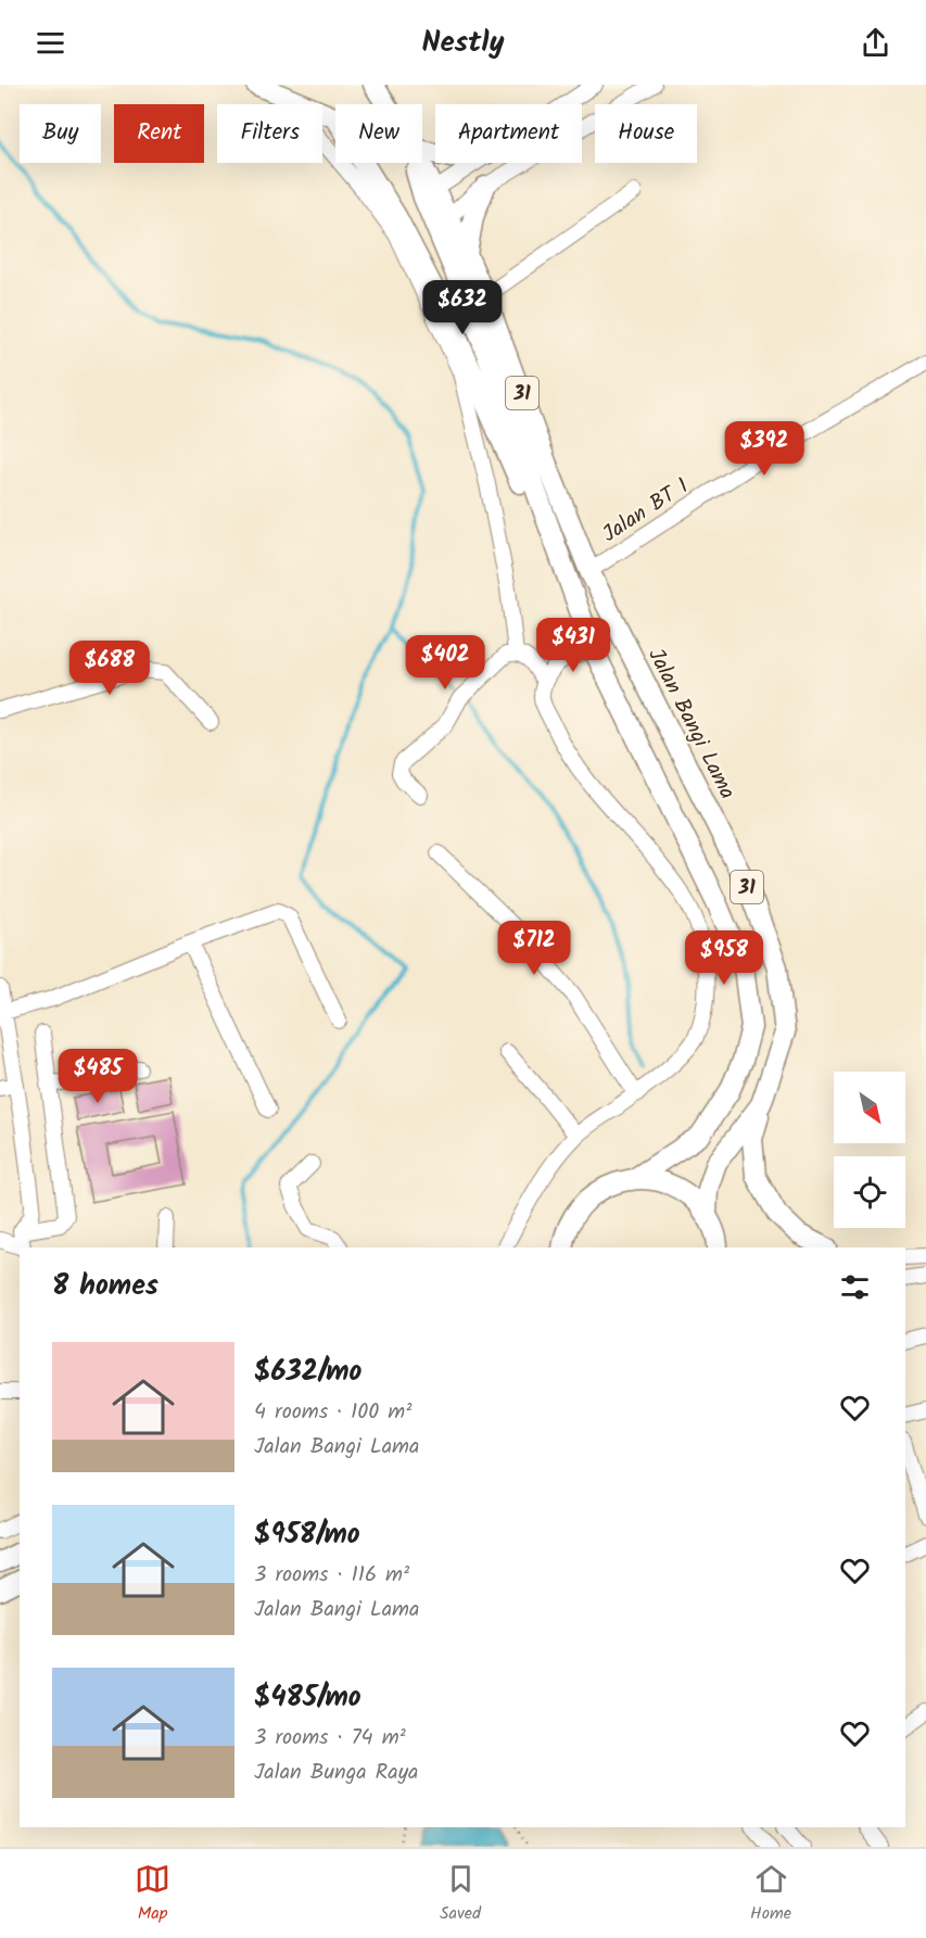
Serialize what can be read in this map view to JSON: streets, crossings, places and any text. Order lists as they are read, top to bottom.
{
  "streets": {
    "main road": ["31", "Jalan Bangi Lama"],
    "street": ["Jalan BT 1"]
  },
  "crossings": [
    ["Jalan BT 1", "Jalan Bangi Lama"]
  ],
  "north": "bottom right",
  "page": {
    "header": "Nestly",
    "chip": [
      "Buy",
      "Rent",
      "Filters",
      "New",
      "Apartment",
      "House"
    ],
    "price": [
      "$632",
      "$392",
      "$431",
      "$402",
      "$688",
      "$712",
      "$958",
      "$485"
    ],
    "heading": "8 homes",
    "list": [
      {
        "name": "$632/mo",
        "note": "4 rooms · 100 m² · Jalan Bangi Lama"
      },
      {
        "name": "$958/mo",
        "note": "3 rooms · 116 m² · Jalan Bangi Lama"
      },
      {
        "name": "$485/mo",
        "note": "3 rooms · 74 m² · Jalan Bunga Raya"
      }
    ],
    "tabs": ["Map", "Saved", "Home"]
  }
}
